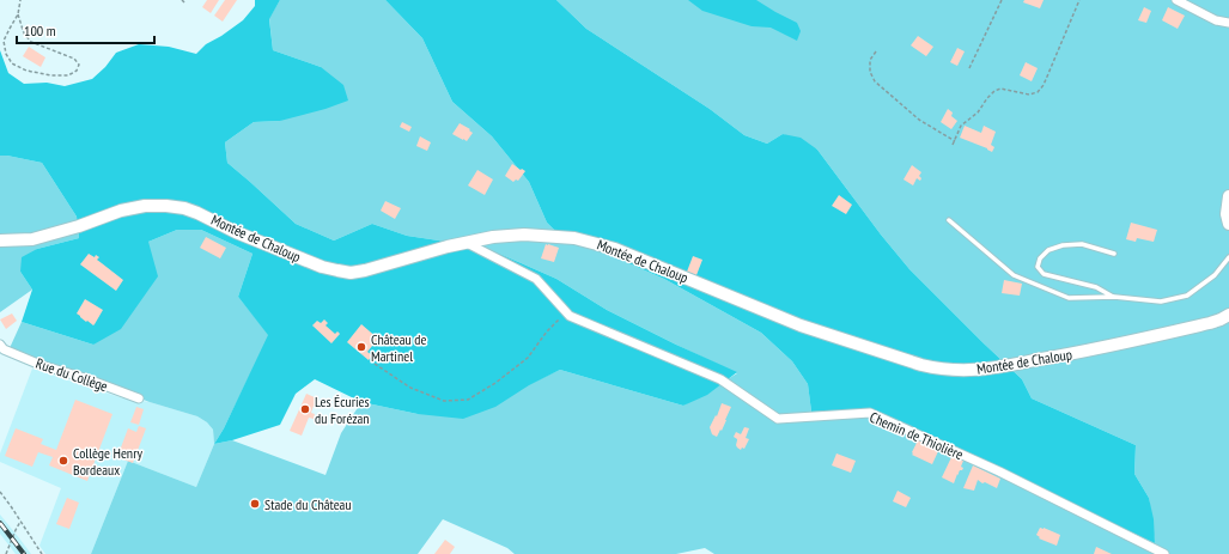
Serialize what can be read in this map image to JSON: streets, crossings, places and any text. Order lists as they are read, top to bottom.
{
  "streets": {
    "main road": ["Montée de Chaloup"],
    "street": ["Rue du Collège", "Chemin de Thiolière"]
  },
  "crossings": [
    ["Montée de Chaloup", "Chemin de Thiolière"]
  ],
  "places": [
    "Château de Martinel",
    "Les Écuries du Forézan",
    "Collège Henry Bordeaux",
    "Stade du Château"
  ],
  "scale_bar": "100 m"
}
